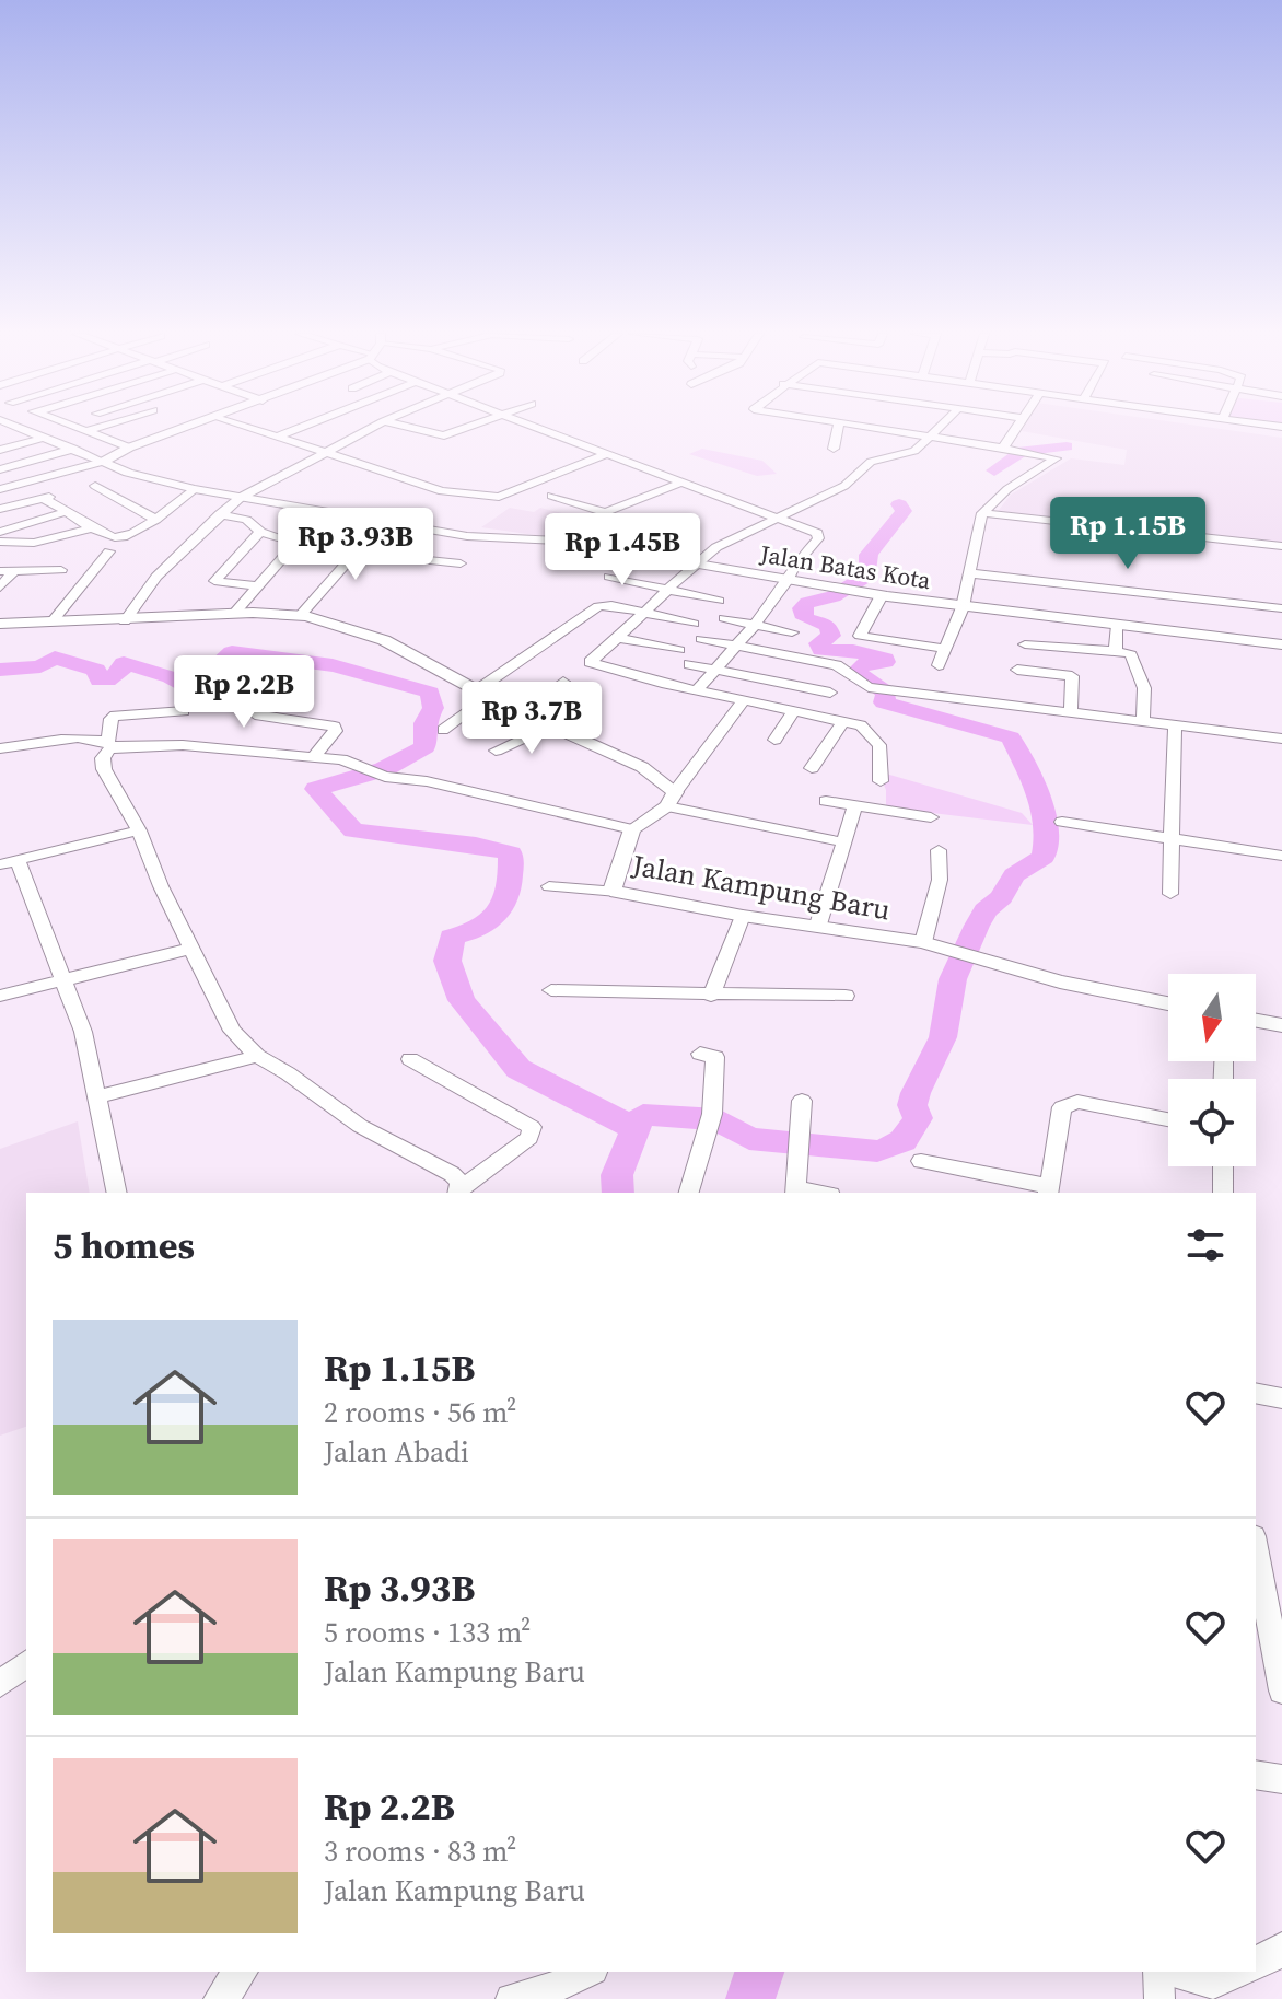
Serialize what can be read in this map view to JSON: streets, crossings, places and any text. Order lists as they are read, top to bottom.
{
  "streets": {
    "street": ["Jalan Batas Kota", "Jalan Kampung Baru"]
  },
  "north": "bottom",
  "page": {
    "price": [
      "Rp 1.15B",
      "Rp 3.93B",
      "Rp 1.45B",
      "Rp 2.2B",
      "Rp 3.7B"
    ],
    "heading": "5 homes",
    "list": [
      {
        "name": "Rp 1.15B",
        "note": "2 rooms · 56 m² · Jalan Abadi"
      },
      {
        "name": "Rp 3.93B",
        "note": "5 rooms · 133 m² · Jalan Kampung Baru"
      },
      {
        "name": "Rp 2.2B",
        "note": "3 rooms · 83 m² · Jalan Kampung Baru"
      }
    ]
  }
}
